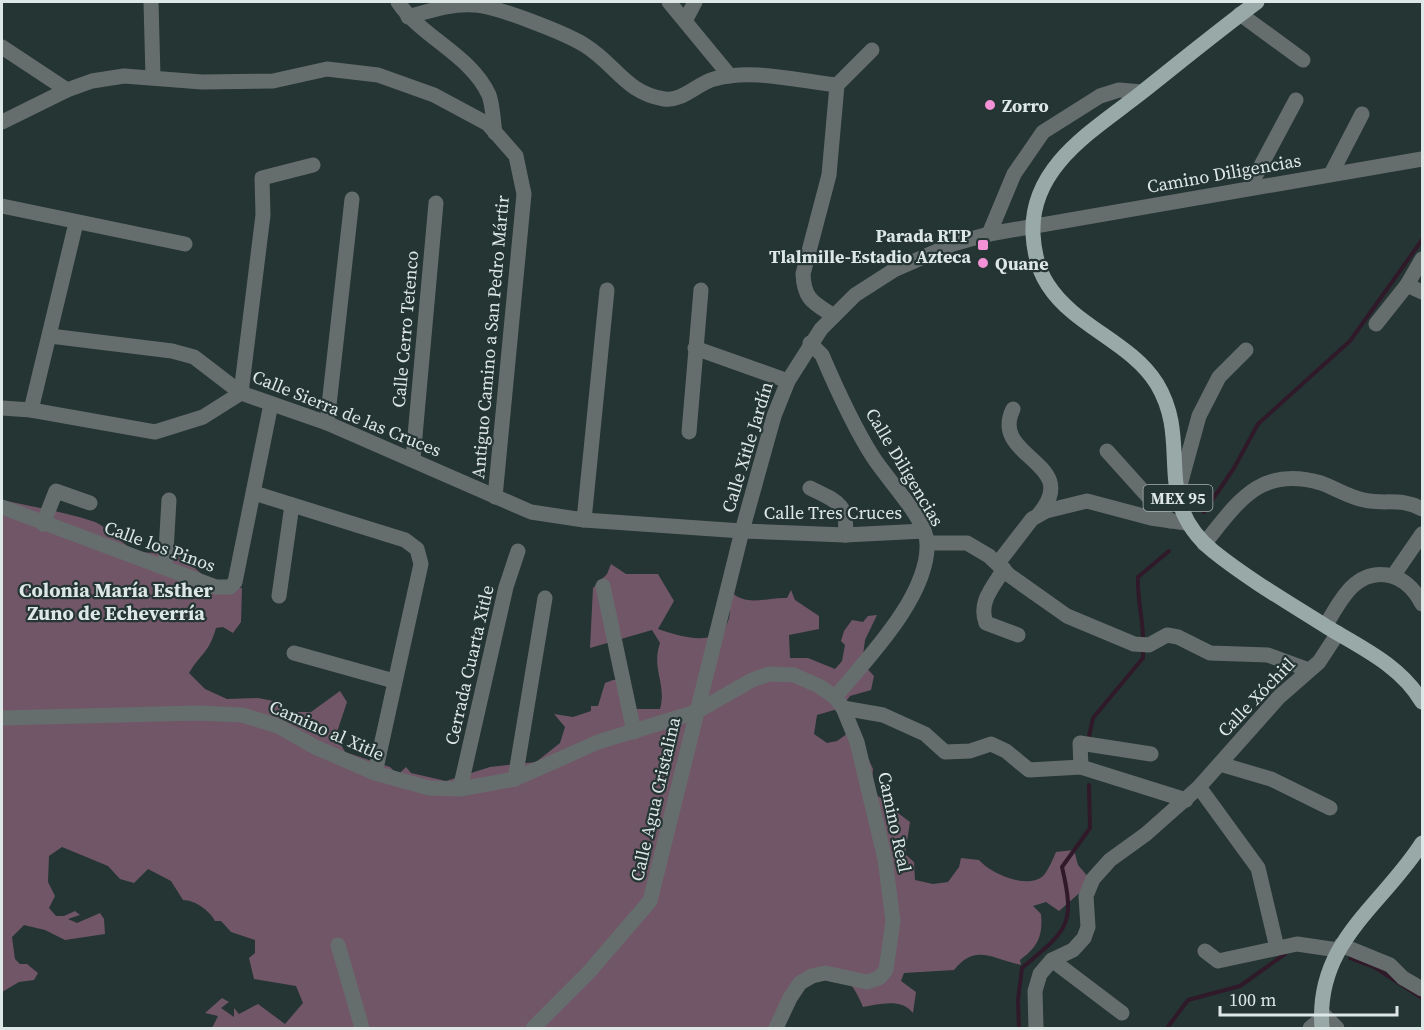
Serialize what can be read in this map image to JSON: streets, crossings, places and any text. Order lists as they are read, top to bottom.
{
  "streets": {
    "main road": ["MEX 95"],
    "street": [
      "Camino Diligencias",
      "Calle Cerro Tetenco",
      "Antiguo Camino a San Pedro Mártir",
      "Calle Sierra de las Cruces",
      "Calle Xitle Jardín",
      "Calle Diligencias",
      "Calle Tres Cruces",
      "Calle los Pinos",
      "Cerrada Cuarta Xitle",
      "Calle Xóchitl",
      "Camino al Xitle",
      "Calle Agua Cristalina",
      "Camino Real"
    ]
  },
  "crossings": [
    ["Camino Diligencias", "Calle Xitle Jardín"],
    ["Camino Diligencias", "MEX 95"],
    ["Calle Cerro Tetenco", "Calle Sierra de las Cruces"],
    ["Antiguo Camino a San Pedro Mártir", "Calle Sierra de las Cruces"],
    ["Calle Sierra de las Cruces", "Calle Xitle Jardín"],
    ["Calle Sierra de las Cruces", "Calle Tres Cruces"],
    ["Calle Sierra de las Cruces", "Calle los Pinos"],
    ["Calle Xitle Jardín", "Calle Diligencias"],
    ["Calle Xitle Jardín", "MEX 95"],
    ["Calle Xitle Jardín", "Calle Tres Cruces"],
    ["Calle Xitle Jardín", "Camino al Xitle"],
    ["Calle Xitle Jardín", "Calle Agua Cristalina"],
    ["Calle Diligencias", "Calle Tres Cruces"],
    ["Calle Diligencias", "Camino Real"],
    ["MEX 95", "Calle Xóchitl"],
    ["Calle Tres Cruces", "Calle Xóchitl"],
    ["Cerrada Cuarta Xitle", "Camino al Xitle"],
    ["Camino al Xitle", "Calle Agua Cristalina"]
  ],
  "districts": ["Colonia María Esther Zuno de Echeverría"],
  "places": {
    "other": ["Zorro", "Quane"],
    "transit": ["Parada RTP Tlalmille-Estadio Azteca"]
  },
  "scale_bar": "100 m"
}
